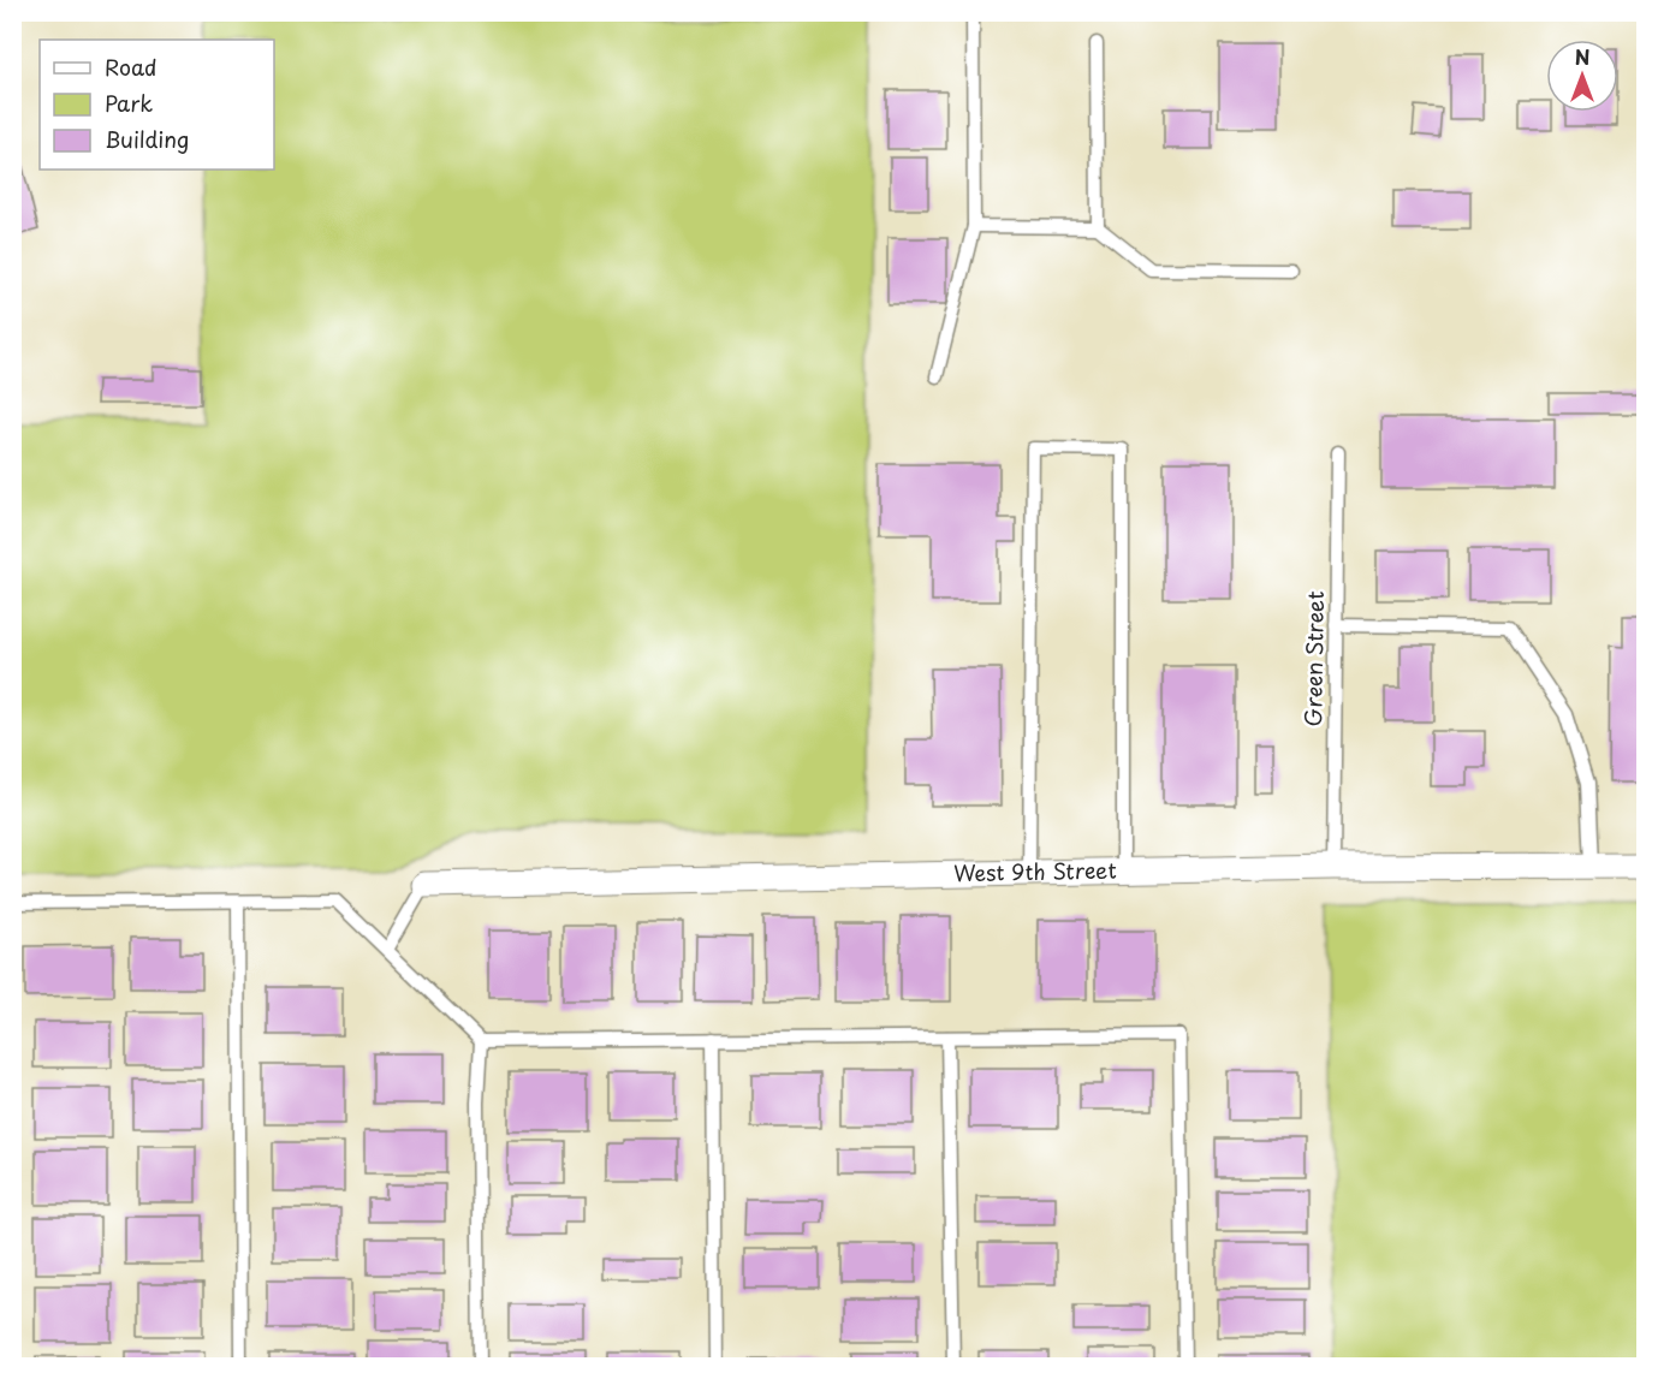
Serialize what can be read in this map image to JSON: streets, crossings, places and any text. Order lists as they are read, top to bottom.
{
  "streets": {
    "street": ["West 9th Street"],
    "lane": ["Green Street"]
  },
  "crossings": [
    ["Green Street", "West 9th Street"]
  ],
  "legend": ["Road", "Park", "Building"],
  "north": "top"
}
